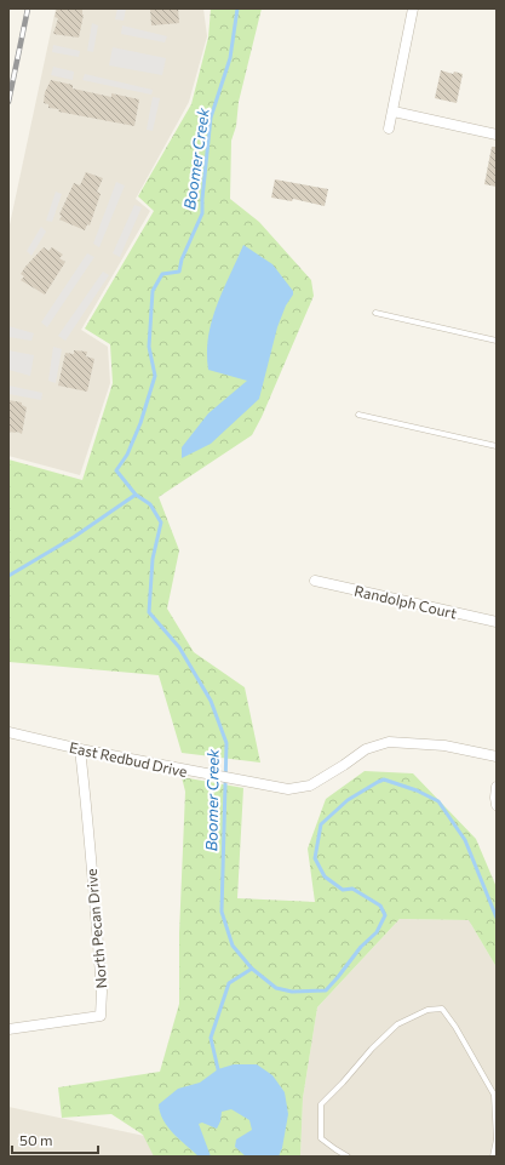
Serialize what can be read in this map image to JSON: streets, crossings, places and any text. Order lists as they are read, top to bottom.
{
  "streets": {
    "street": ["Randolph Court", "East Redbud Drive", "North Pecan Drive"]
  },
  "crossings": [
    ["East Redbud Drive", "North Pecan Drive"]
  ],
  "water": ["Boomer Creek"],
  "scale_bar": "50 m"
}
